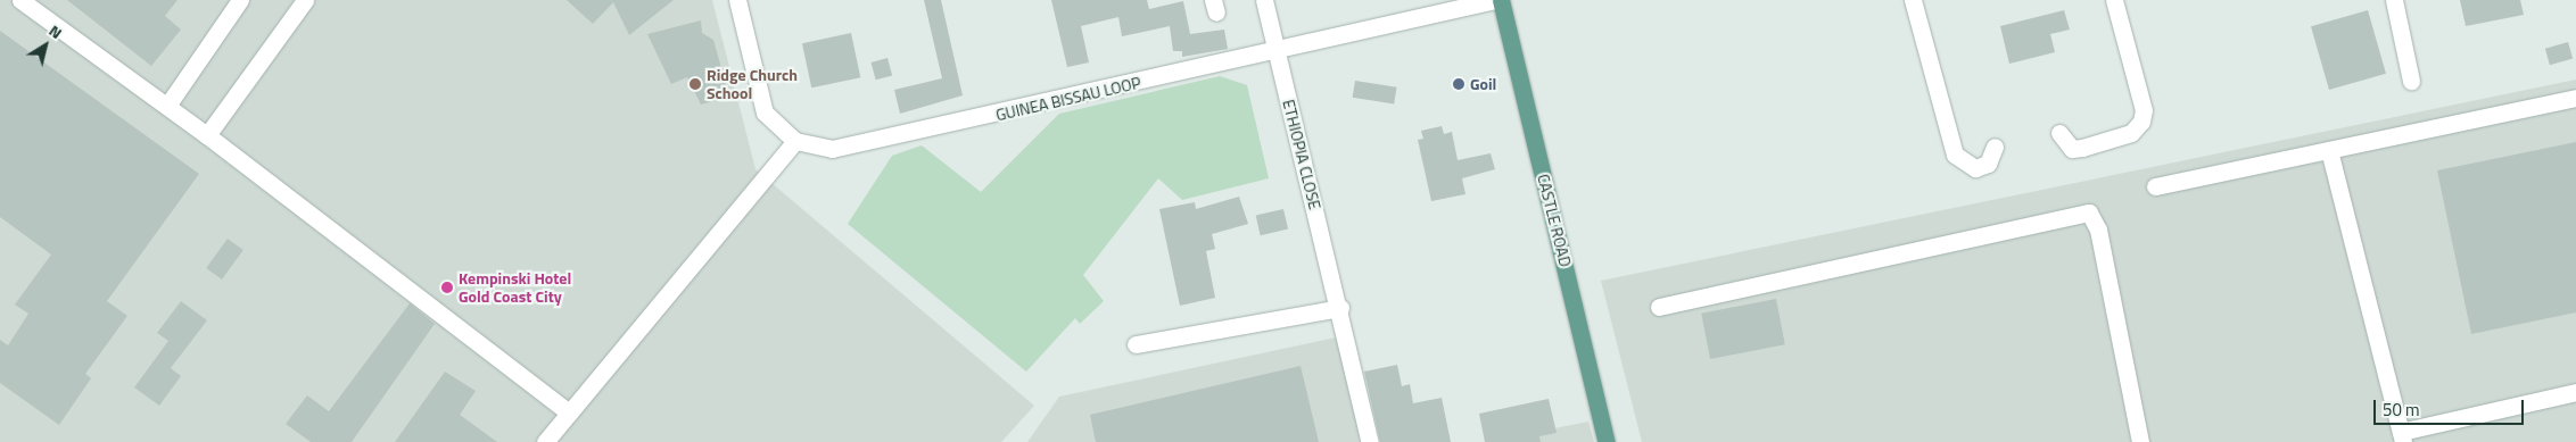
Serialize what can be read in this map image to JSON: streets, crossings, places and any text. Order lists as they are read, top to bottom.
{
  "streets": {
    "main road": ["CASTLE ROAD"],
    "street": ["GUINEA BISSAU LOOP", "ETHIOPIA CLOSE"]
  },
  "crossings": [
    ["GUINEA BISSAU LOOP", "ETHIOPIA CLOSE"]
  ],
  "places": ["Ridge Church School", "Goil", "Kempinski Hotel Gold Coast City"],
  "scale_bar": "50 m",
  "north": "top right"
}
